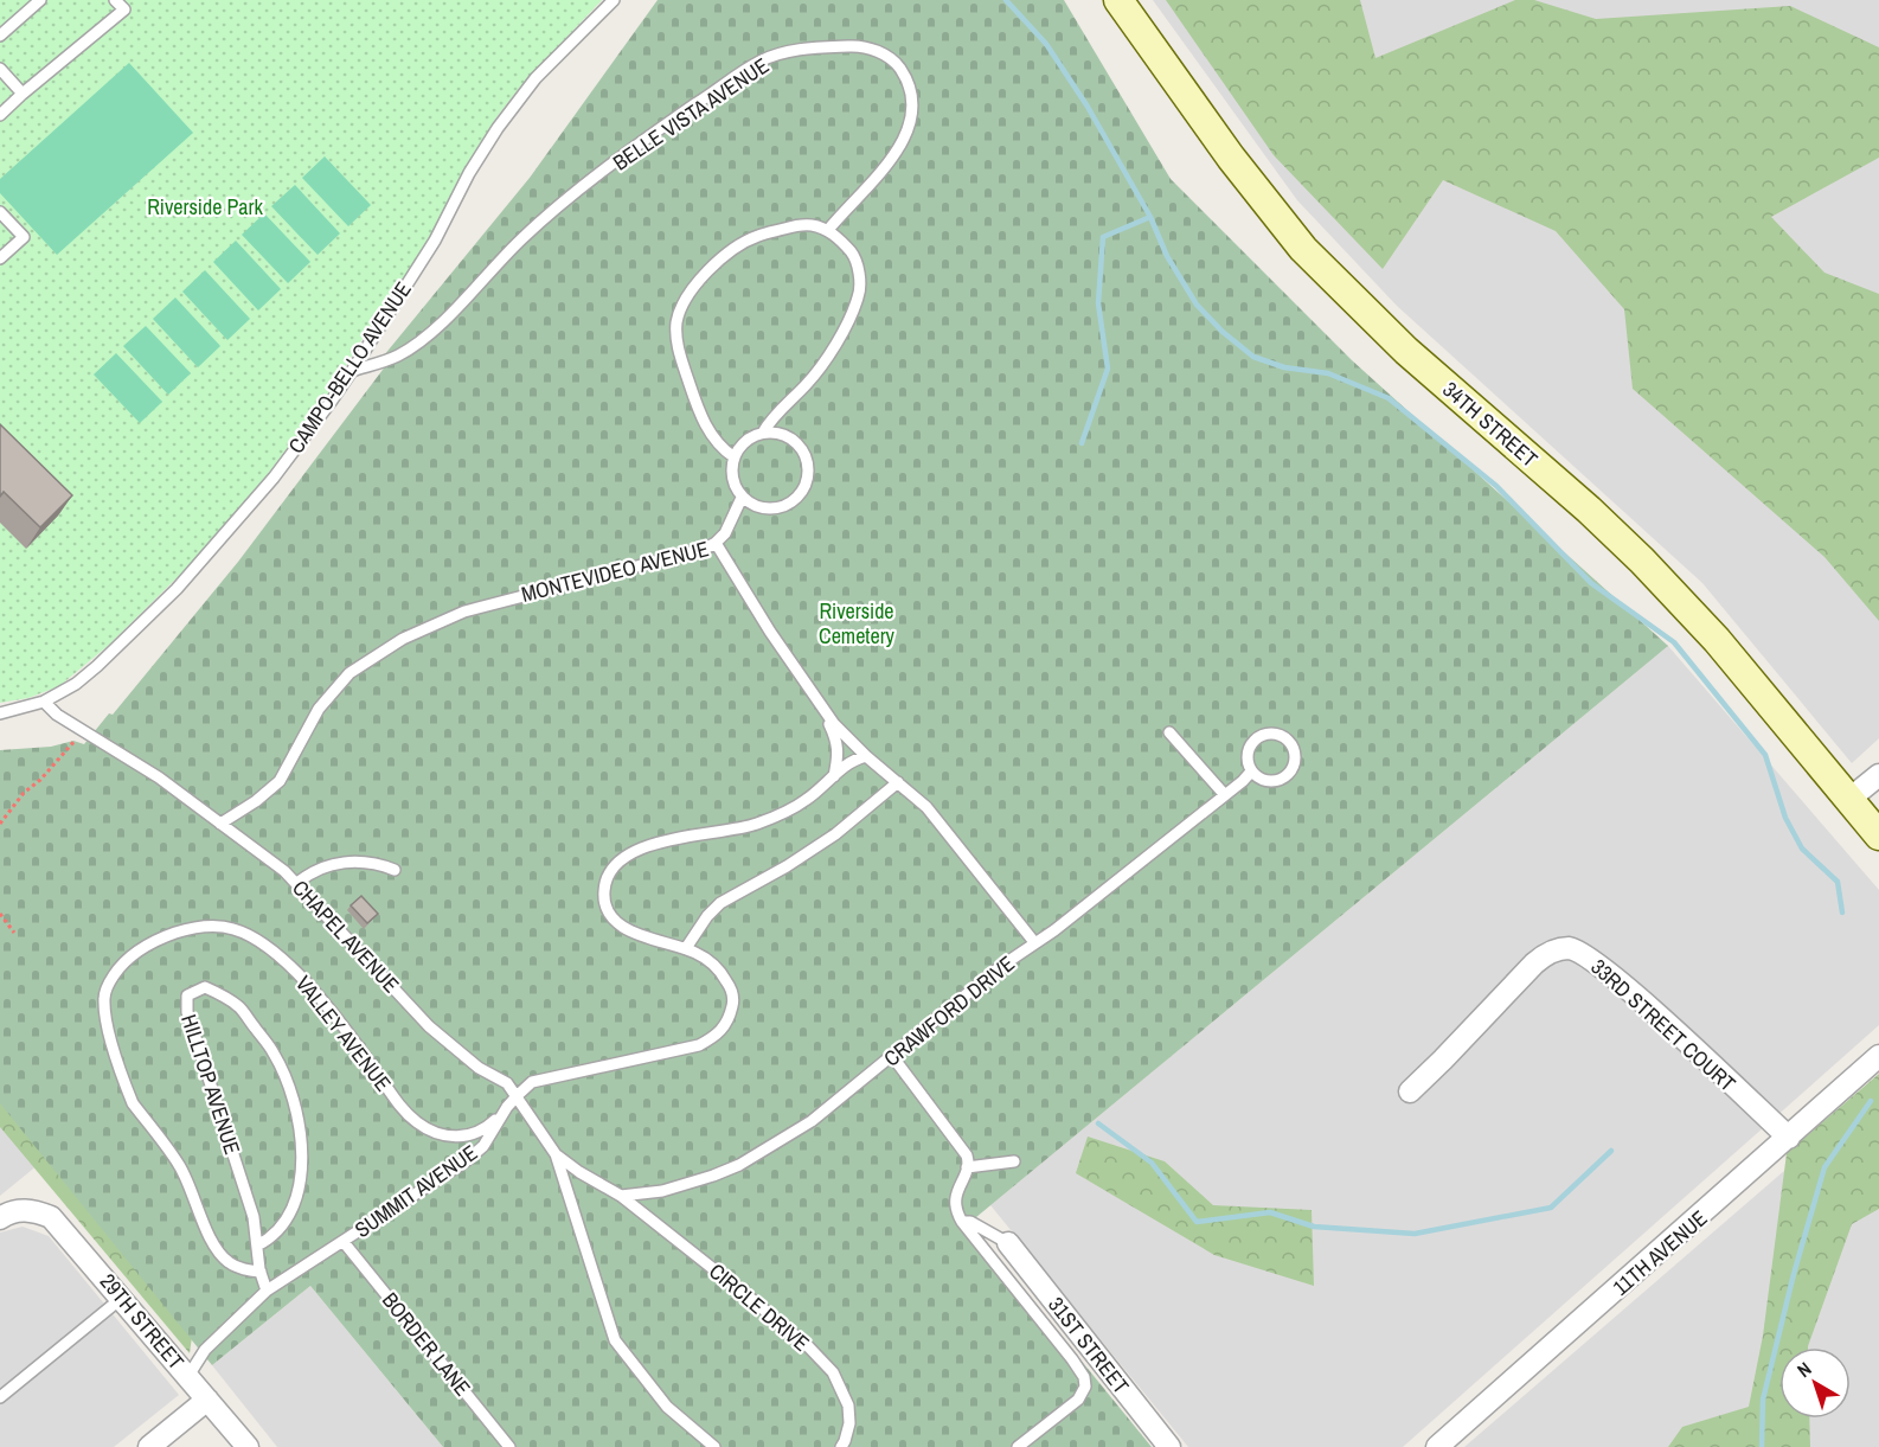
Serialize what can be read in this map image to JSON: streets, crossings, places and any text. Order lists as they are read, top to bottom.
{
  "streets": {
    "street": [
      "34TH STREET",
      "33RD STREET COURT",
      "11TH AVENUE",
      "29TH STREET",
      "31ST STREET"
    ],
    "lane": [
      "BELLE VISTA AVENUE",
      "CAMPO-BELLO AVENUE",
      "MONTEVIDEO AVENUE",
      "CHAPEL AVENUE",
      "CRAWFORD DRIVE",
      "VALLEY AVENUE",
      "HILLTOP AVENUE",
      "SUMMIT AVENUE",
      "CIRCLE DRIVE",
      "BORDER LANE"
    ]
  },
  "crossings": [
    ["BELLE VISTA AVENUE", "CAMPO-BELLO AVENUE"],
    ["CAMPO-BELLO AVENUE", "CHAPEL AVENUE"],
    ["MONTEVIDEO AVENUE", "CHAPEL AVENUE"],
    ["MONTEVIDEO AVENUE", "CRAWFORD DRIVE"],
    ["MONTEVIDEO AVENUE", "SUMMIT AVENUE"],
    ["CHAPEL AVENUE", "CRAWFORD DRIVE"],
    ["CHAPEL AVENUE", "SUMMIT AVENUE"],
    ["CHAPEL AVENUE", "CIRCLE DRIVE"],
    ["CRAWFORD DRIVE", "CIRCLE DRIVE"],
    ["33RD STREET COURT", "11TH AVENUE"],
    ["VALLEY AVENUE", "HILLTOP AVENUE"],
    ["VALLEY AVENUE", "SUMMIT AVENUE"],
    ["HILLTOP AVENUE", "SUMMIT AVENUE"],
    ["SUMMIT AVENUE", "29TH STREET"],
    ["SUMMIT AVENUE", "BORDER LANE"]
  ],
  "parks": ["Riverside Park", "Riverside Cemetery"],
  "north": "top left"
}
